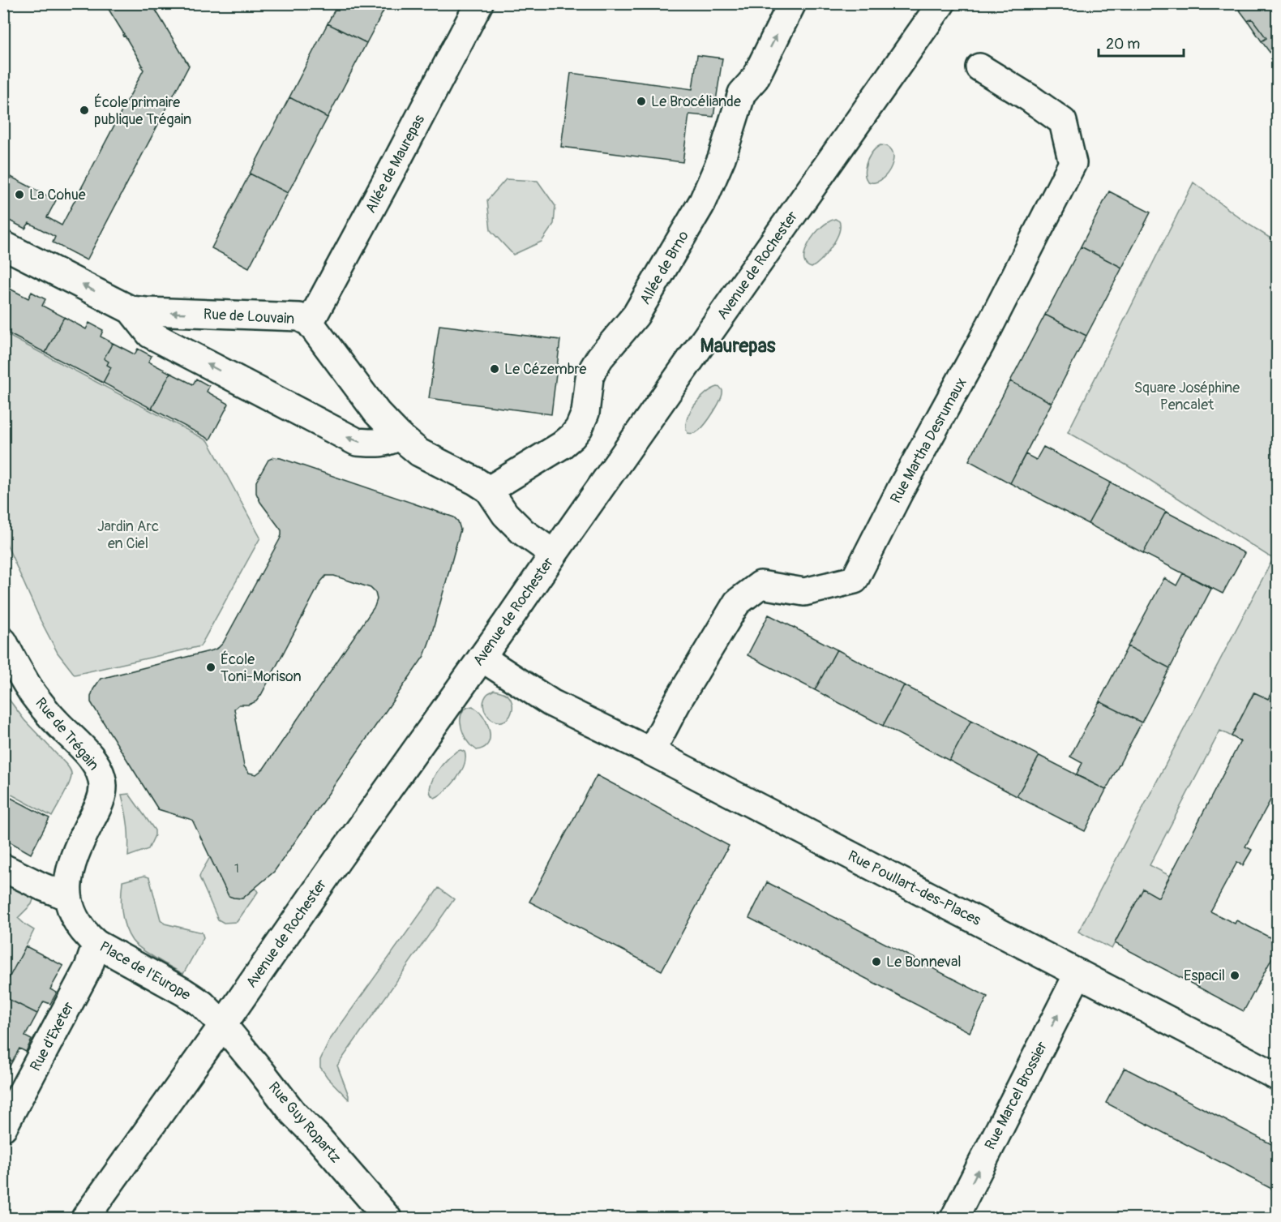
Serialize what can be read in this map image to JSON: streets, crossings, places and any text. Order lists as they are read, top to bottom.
{
  "streets": {
    "street": [
      "Allée de Maurepas",
      "Avenue de Rochester",
      "Allée de Brno",
      "Rue de Louvain",
      "Rue Martha Desrumaux",
      "Rue de Trégain",
      "Rue Poullart-des-Places",
      "Place de l'Europe",
      "Rue d'Exeter",
      "Rue Marcel Brossier",
      "Rue Guy Ropartz"
    ]
  },
  "crossings": [
    ["Allée de Maurepas", "Rue de Louvain"],
    ["Avenue de Rochester", "Rue de Louvain"],
    ["Avenue de Rochester", "Rue Poullart-des-Places"],
    ["Avenue de Rochester", "Place de l'Europe"],
    ["Avenue de Rochester", "Rue Guy Ropartz"],
    ["Allée de Brno", "Rue de Louvain"],
    ["Rue Martha Desrumaux", "Rue Poullart-des-Places"],
    ["Rue de Trégain", "Place de l'Europe"],
    ["Rue Poullart-des-Places", "Rue Marcel Brossier"],
    ["Place de l'Europe", "Rue d'Exeter"],
    ["Place de l'Europe", "Rue Guy Ropartz"]
  ],
  "one_way": ["Allée de Brno", "Rue de Louvain", "Rue Marcel Brossier"],
  "districts": ["Maurepas"],
  "parks": ["Square Joséphine Pencalet", "Jardin Arc en Ciel"],
  "places": [
    "Le Brocéliande",
    "École primaire publique Trégain",
    "La Cohue",
    "Le Cézembre",
    "École Toni-Morison",
    "Le Bonneval",
    "Espacil"
  ],
  "house_numbers": ["1"],
  "scale_bar": "20 m"
}
